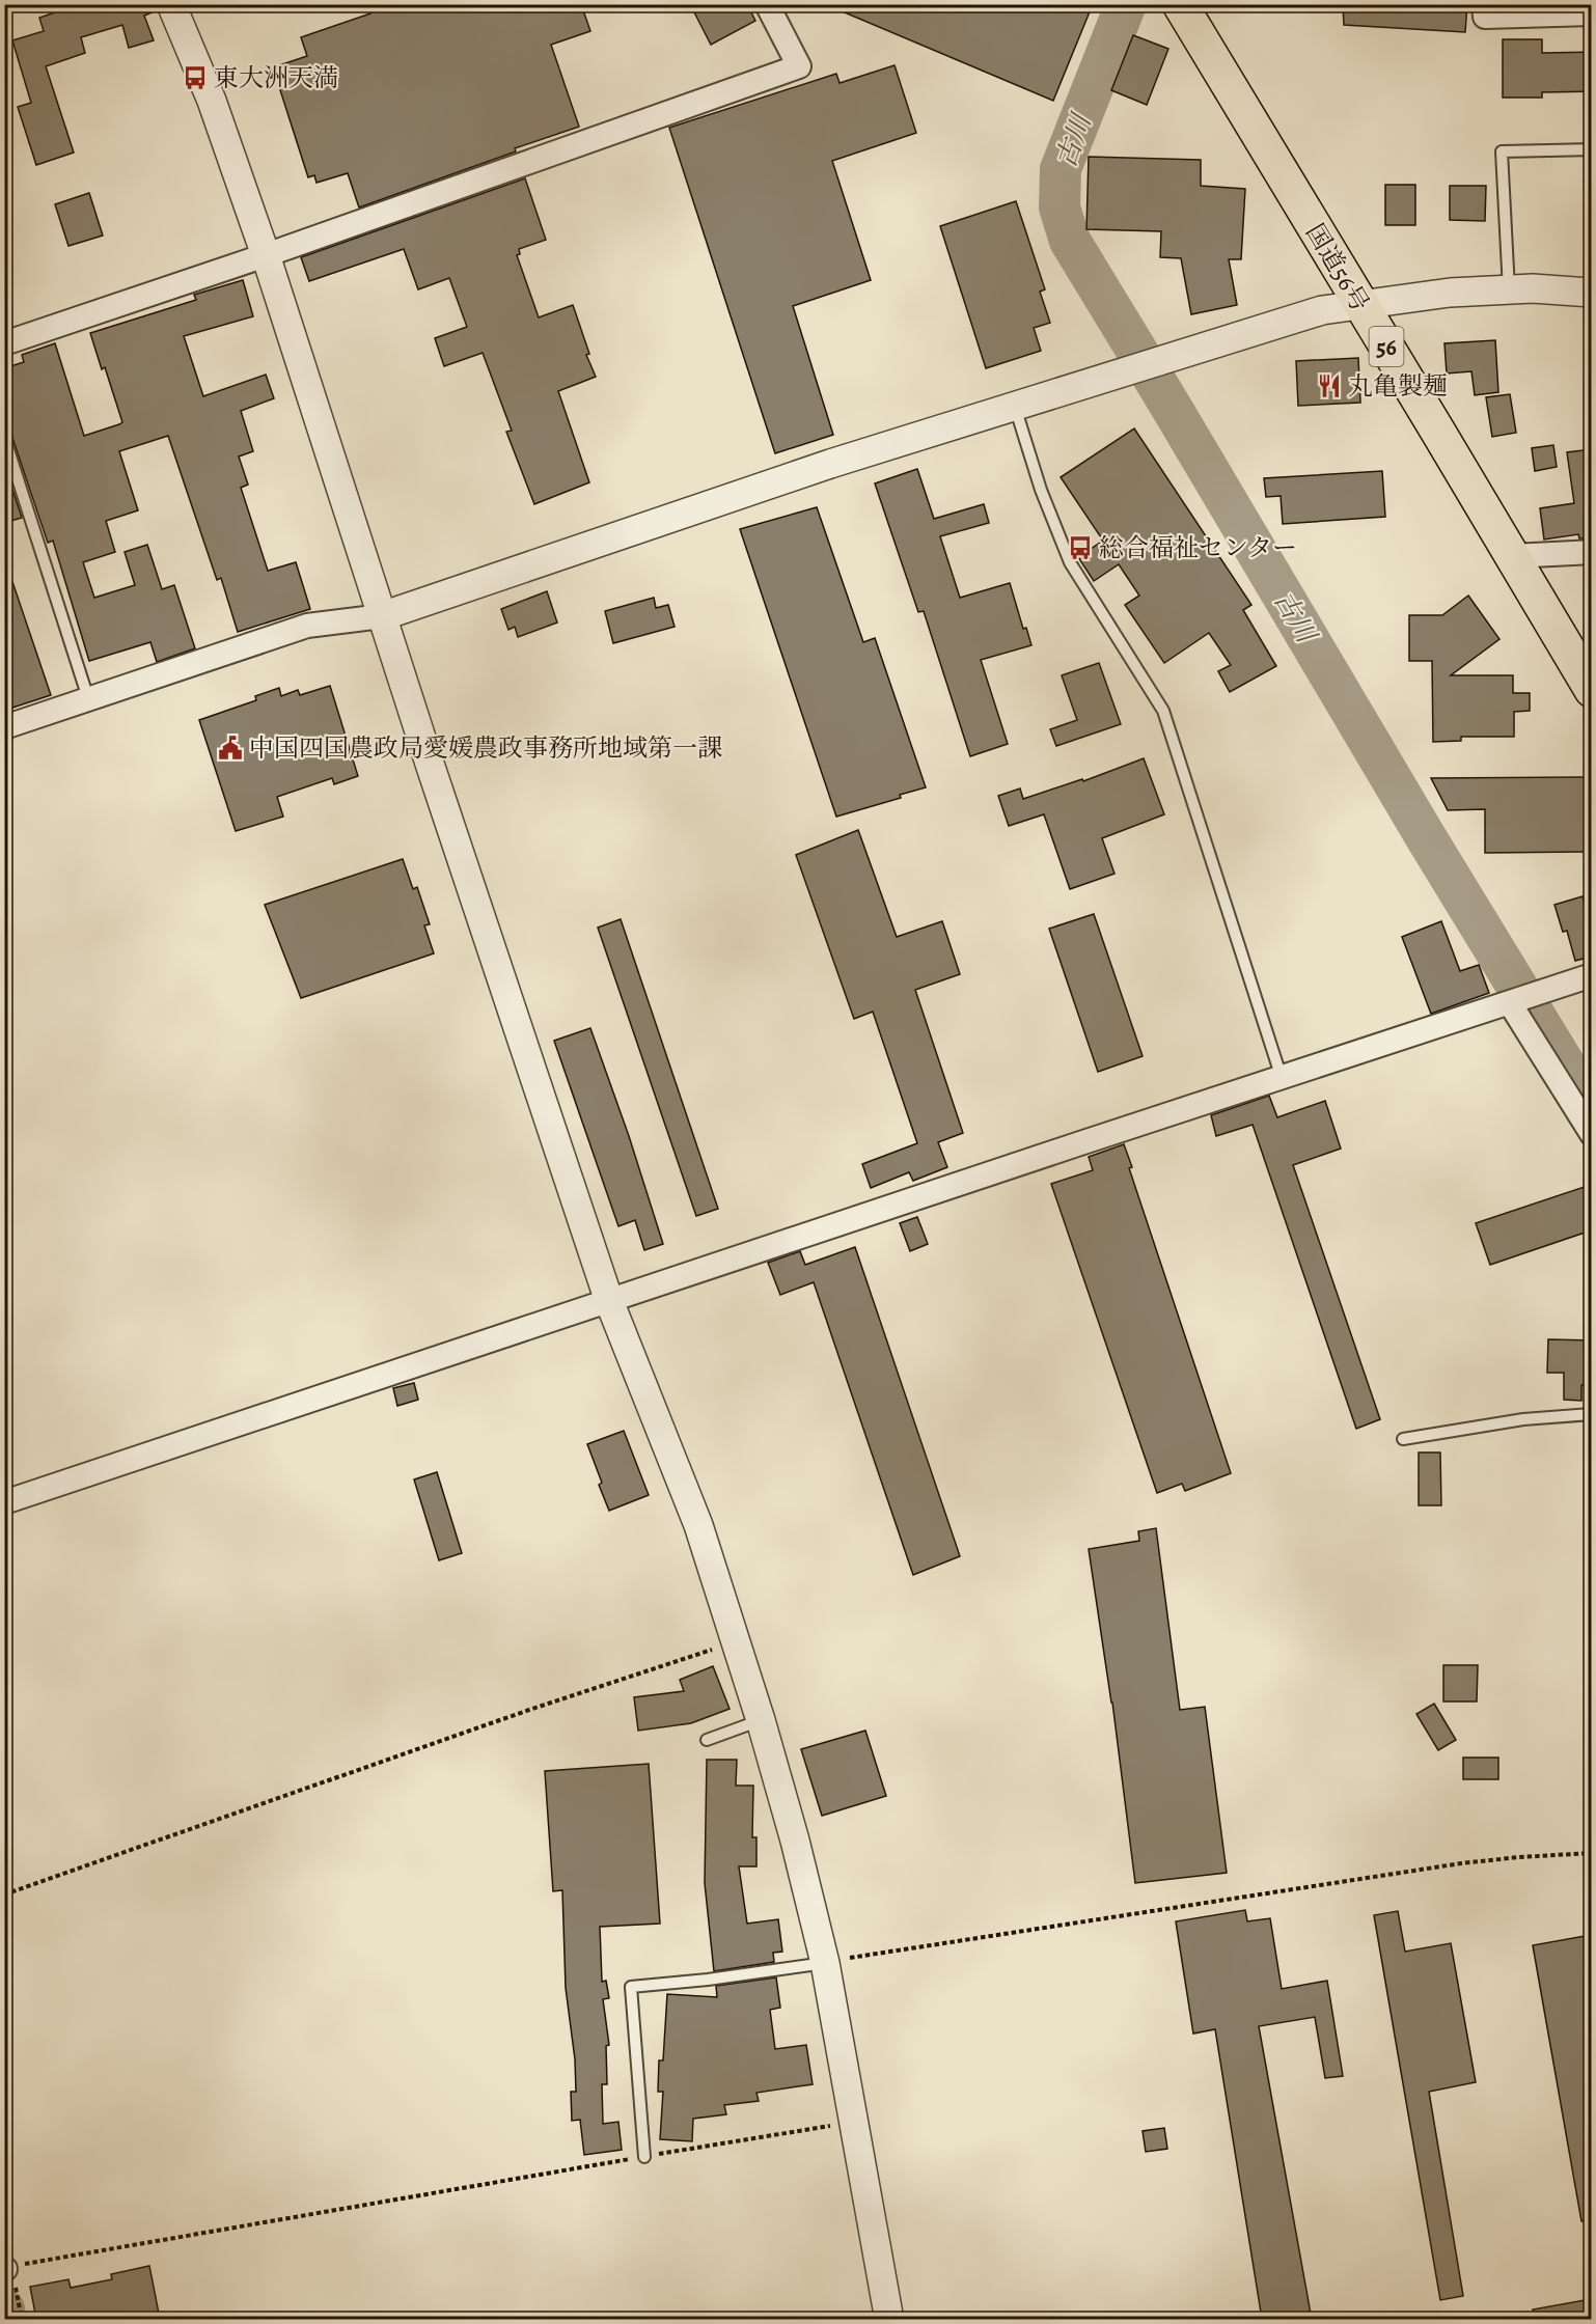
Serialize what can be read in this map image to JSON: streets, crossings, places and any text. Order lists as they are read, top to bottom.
{
  "streets": {
    "highway": ["国道56号", "56"]
  },
  "water": ["古川"],
  "places": {
    "bus stop": ["東大洲天満", "総合福祉センター"],
    "restaurant": ["丸亀製麺"],
    "public building": ["中国四国農政局愛媛農政事務所地域第一課"]
  }
}
